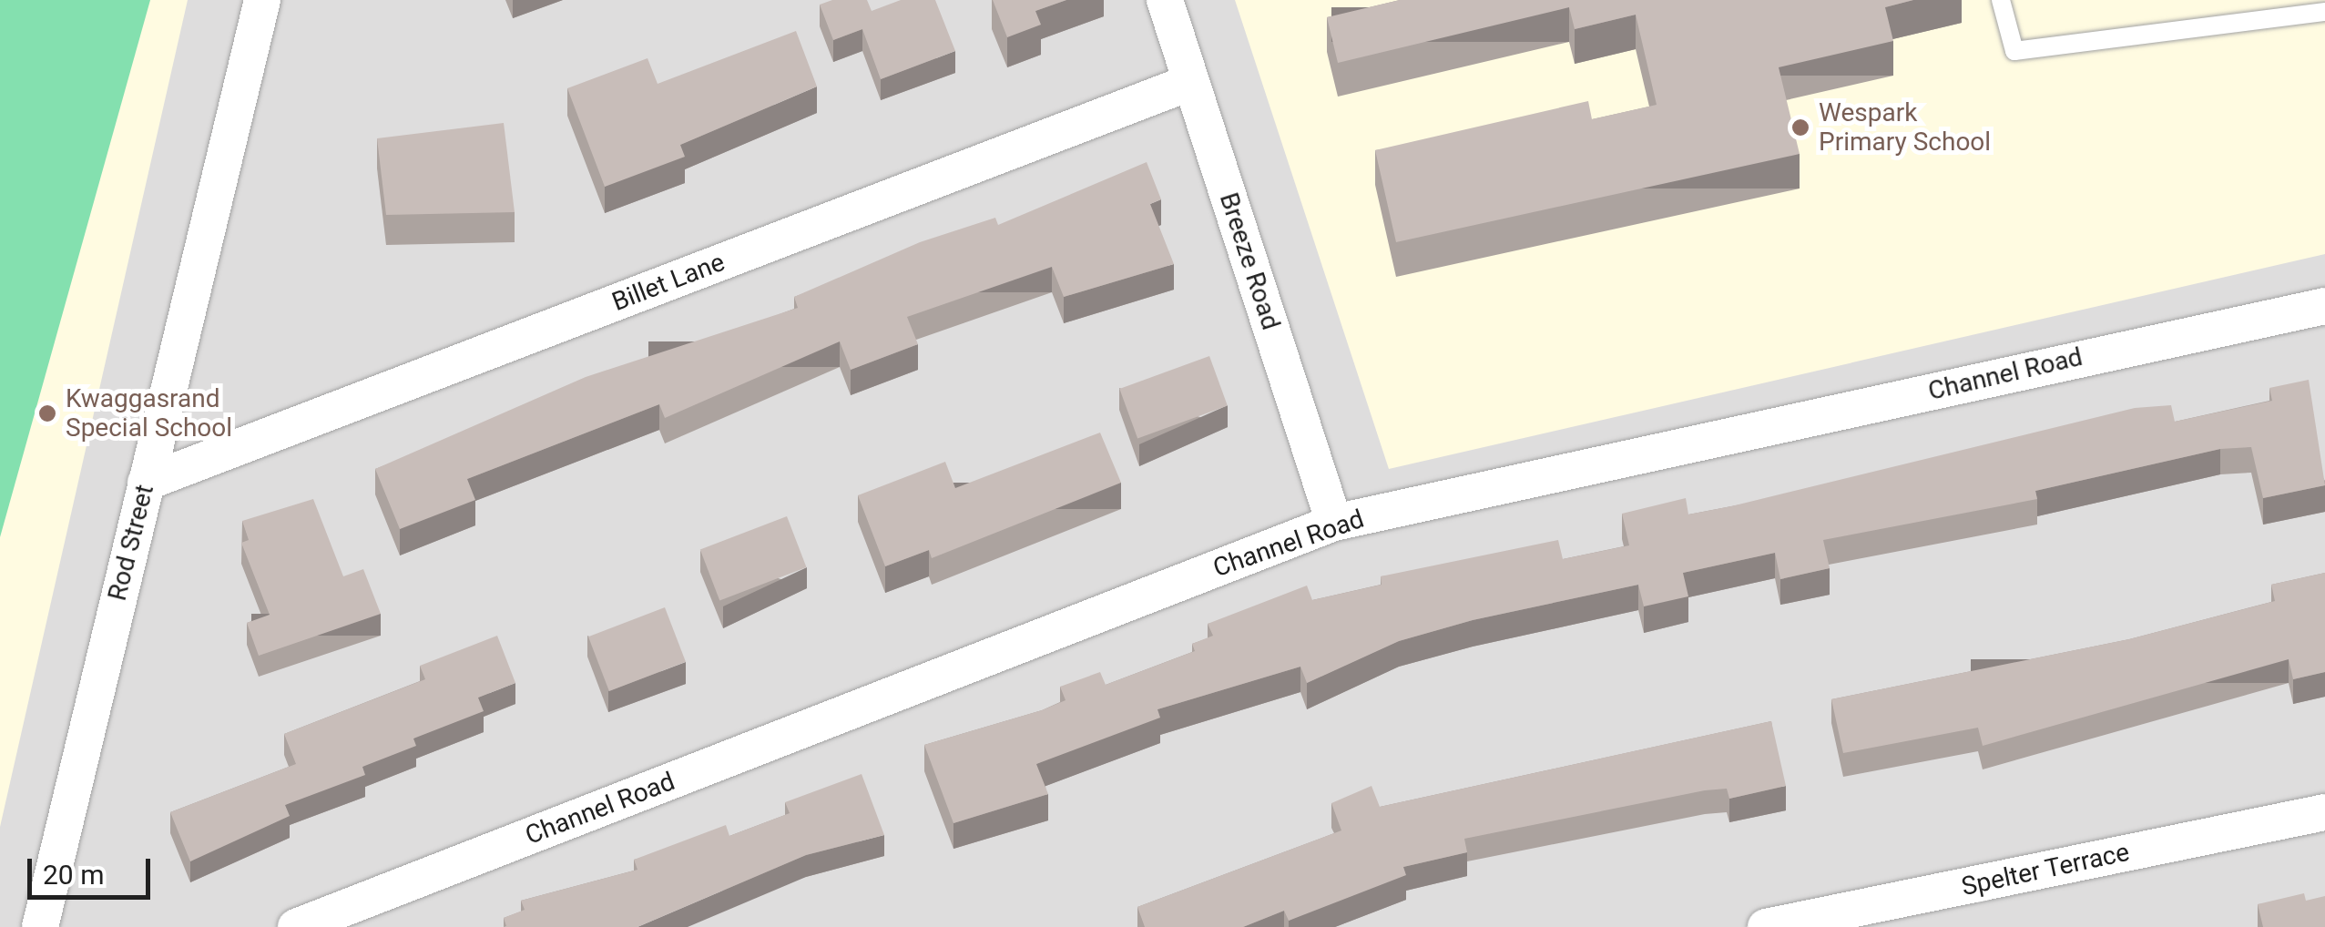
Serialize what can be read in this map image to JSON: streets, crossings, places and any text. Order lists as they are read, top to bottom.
{
  "streets": {
    "street": [
      "Breeze Road",
      "Billet Lane",
      "Channel Road",
      "Rod Street",
      "Spelter Terrace"
    ]
  },
  "crossings": [
    ["Breeze Road", "Billet Lane"],
    ["Breeze Road", "Channel Road"],
    ["Billet Lane", "Rod Street"]
  ],
  "places": ["Wespark Primary School", "Kwaggasrand Special School"],
  "scale_bar": "20 m"
}
